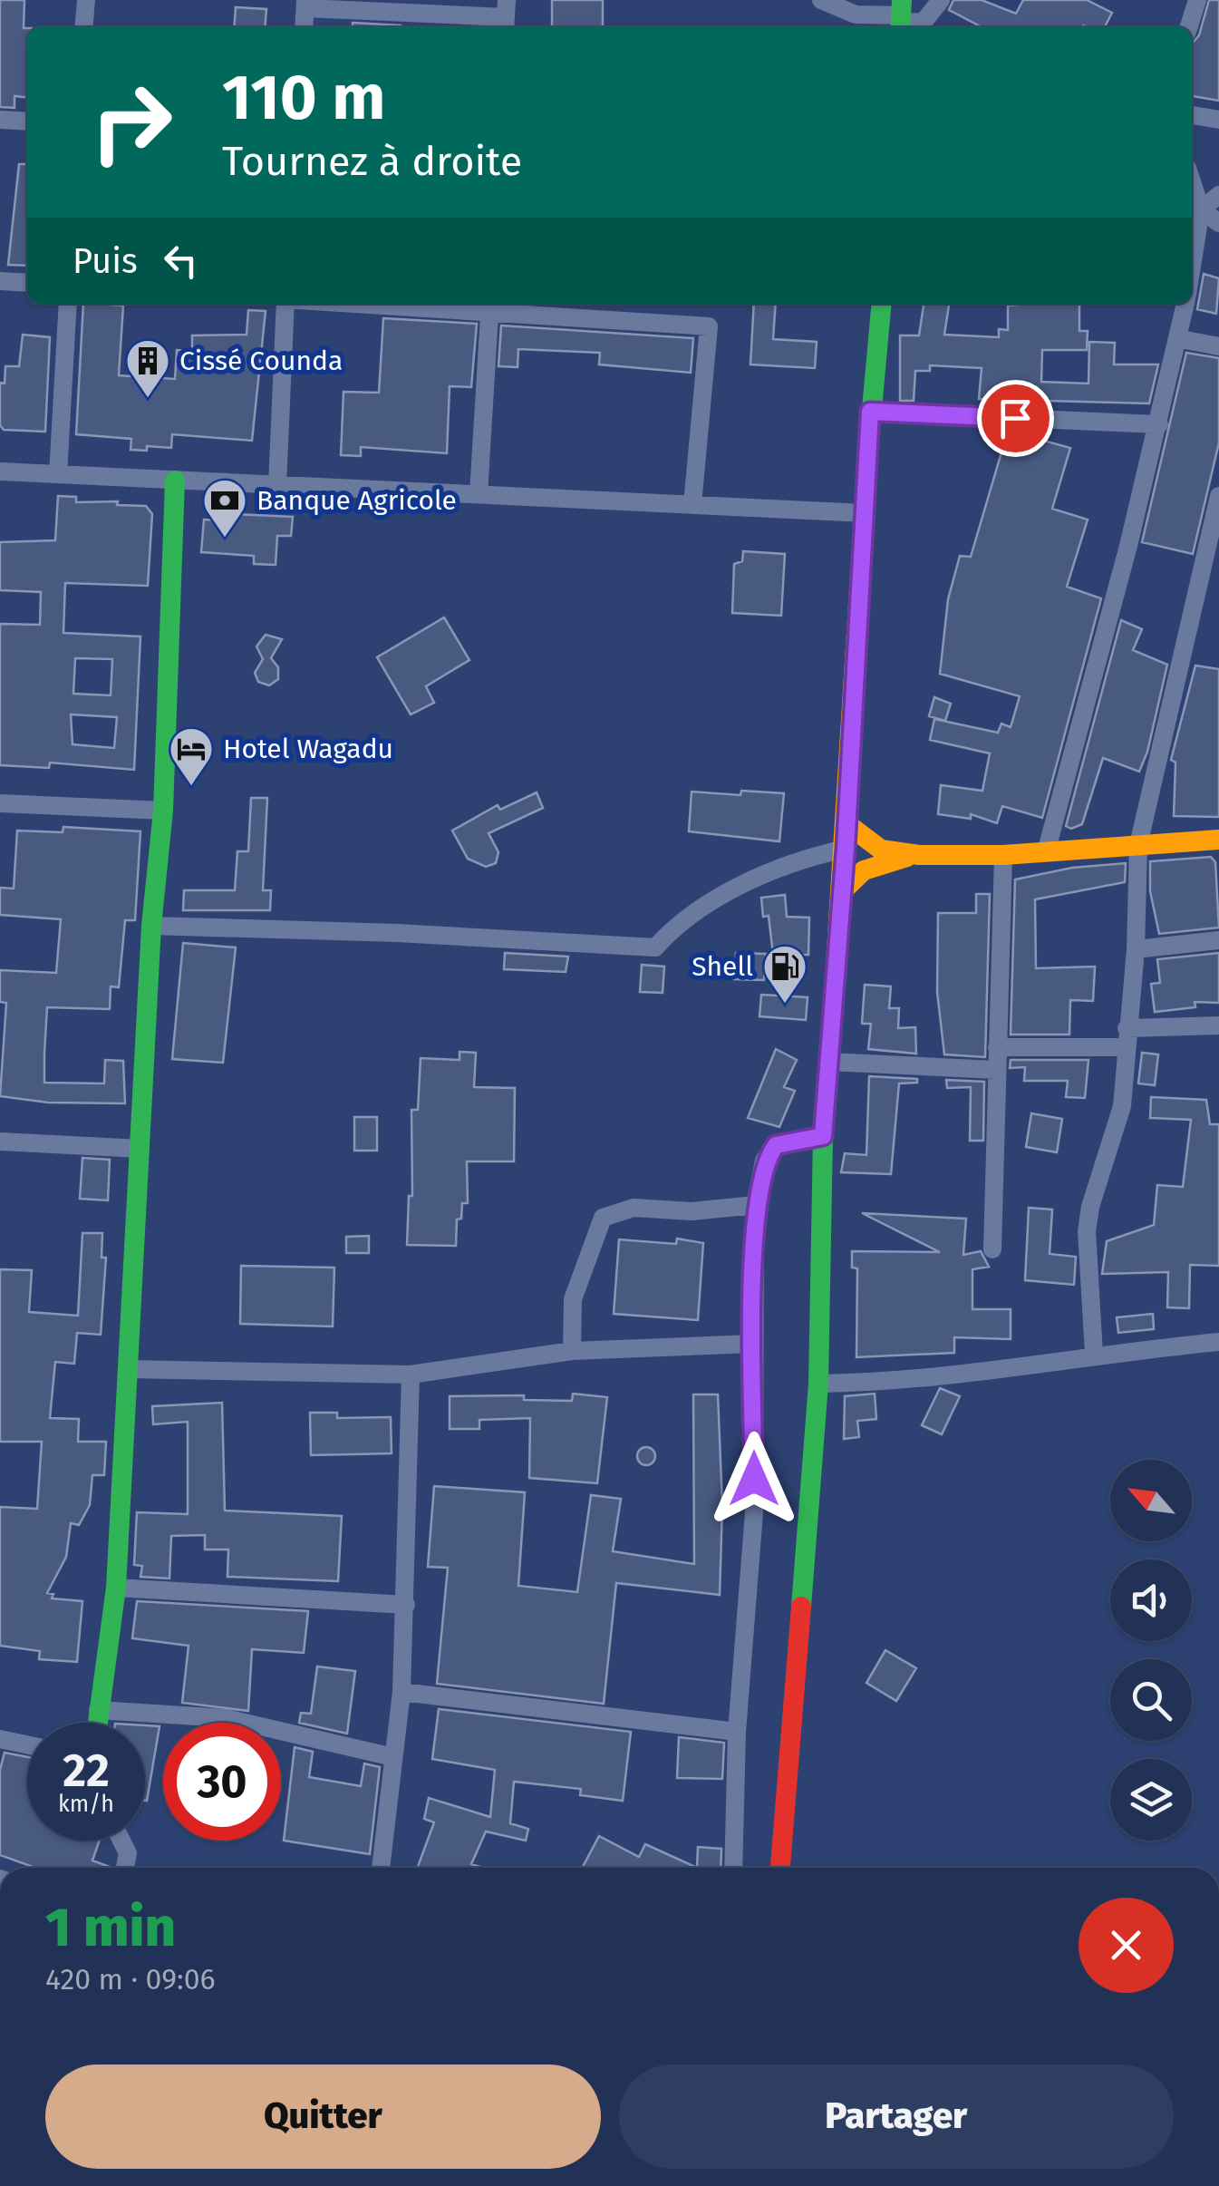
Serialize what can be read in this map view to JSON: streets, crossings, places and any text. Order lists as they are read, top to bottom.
{
  "places": {
    "building": ["Cissé Counda"],
    "bank": ["Banque Agricole"],
    "hotel": ["Hotel Wagadu"],
    "fuel station": ["Shell"]
  },
  "north": "top left",
  "page": {
    "turn": ["110 m", "Tournez à droite"],
    "then": "Puis",
    "speed": "22 km/h",
    "limit": "30",
    "heading": ["1 min", "420 m · 09:06"],
    "buttons": ["Quitter", "Partager"]
  }
}
